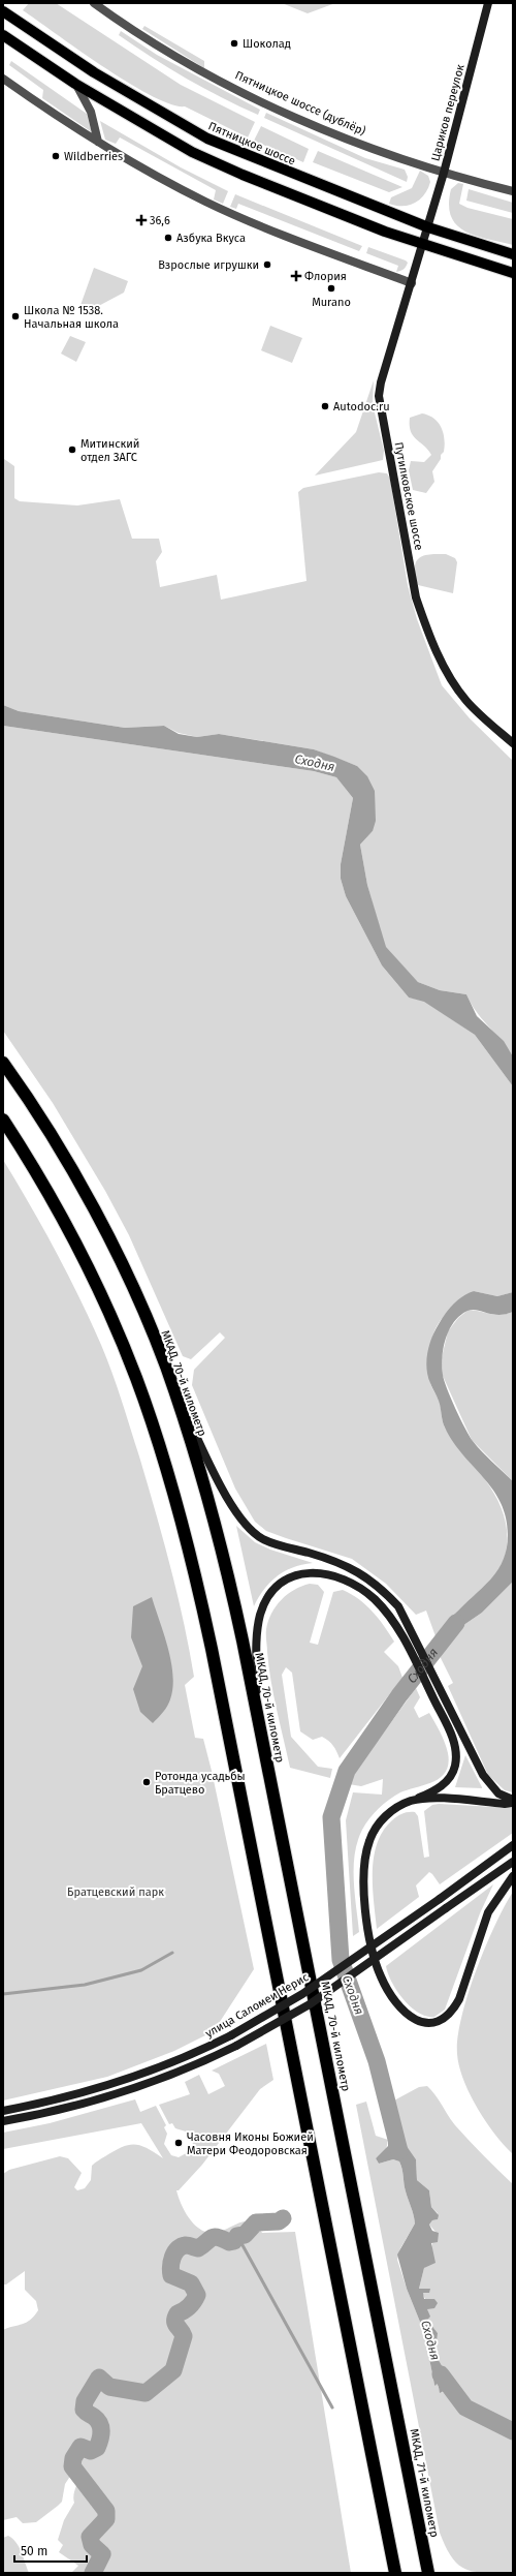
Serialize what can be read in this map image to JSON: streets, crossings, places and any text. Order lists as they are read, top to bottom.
{
  "streets": {
    "highway": ["МКАД, 70-й километр", "МКАД, 71-й километр"],
    "main road": [
      "Цариков переулок",
      "Пятницкое шоссе",
      "Путилковское шоссе",
      "улица Саломеи Нерис"
    ],
    "street": ["Пятницкое шоссе (дублёр)"]
  },
  "crossings": [
    ["Пятницкое шоссе (дублёр)", "Цариков переулок"],
    ["Цариков переулок", "Пятницкое шоссе"],
    ["Цариков переулок", "Путилковское шоссе"],
    ["Пятницкое шоссе", "Путилковское шоссе"],
    ["МКАД, 70-й километр", "МКАД, 71-й километр"]
  ],
  "water": ["Сходня"],
  "parks": ["Братцевский парк"],
  "places": {
    "other": [
      "Шоколад",
      "Wildberries",
      "Азбука Вкуса",
      "Взрослые игрушки",
      "Murano",
      "Школа № 1538. Начальная школа",
      "Autodoc.ru",
      "Митинский отдел ЗАГС",
      "Ротонда усадьбы Братцево",
      "Часовня Иконы Божией Матери Феодоровская"
    ],
    "health": ["36,6", "Флория"]
  },
  "scale_bar": "50 m"
}
